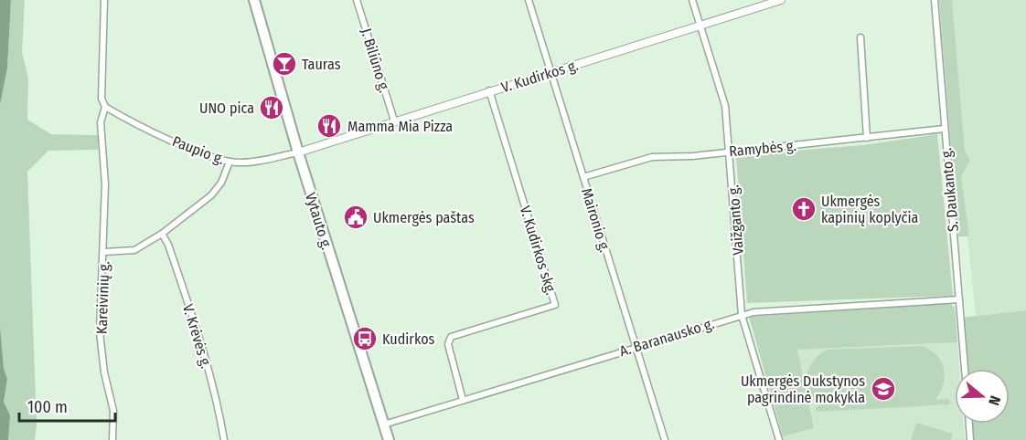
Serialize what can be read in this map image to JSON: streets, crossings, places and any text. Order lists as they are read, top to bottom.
{
  "streets": {
    "main road": ["Vytauto g."],
    "street": [
      "J. Biliūno g.",
      "V. Kudirkos g.",
      "Ramybės g.",
      "Paupio g.",
      "S. Daukanto g.",
      "Maironio g.",
      "Vaižganto g.",
      "V. Kudirkos skg.",
      "Kareivinių g.",
      "V. Krėvės g.",
      "A. Baranausko g."
    ]
  },
  "crossings": [
    ["J. Biliūno g.", "V. Kudirkos g."],
    ["V. Kudirkos g.", "Paupio g."],
    ["V. Kudirkos g.", "Maironio g."],
    ["V. Kudirkos g.", "Vaižganto g."],
    ["V. Kudirkos g.", "Vytauto g."],
    ["V. Kudirkos g.", "V. Kudirkos skg."],
    ["Ramybės g.", "S. Daukanto g."],
    ["Ramybės g.", "Maironio g."],
    ["Ramybės g.", "Vaižganto g."],
    ["Paupio g.", "Vytauto g."],
    ["Paupio g.", "Kareivinių g."],
    ["S. Daukanto g.", "A. Baranausko g."],
    ["Maironio g.", "A. Baranausko g."],
    ["Vaižganto g.", "A. Baranausko g."],
    ["Vytauto g.", "A. Baranausko g."],
    ["V. Kudirkos skg.", "A. Baranausko g."],
    ["Kareivinių g.", "V. Krėvės g."]
  ],
  "places": {
    "bar": ["Tauras"],
    "restaurant": ["UNO pica", "Mamma Mia Pizza"],
    "church": ["Ukmergės kapinių koplyčia"],
    "public building": ["Ukmergės paštas"],
    "bus stop": ["Kudirkos"],
    "school or university": ["Ukmergės Dukstynos pagrindinė mokykla"]
  },
  "scale_bar": "100 m",
  "north": "right"
}
